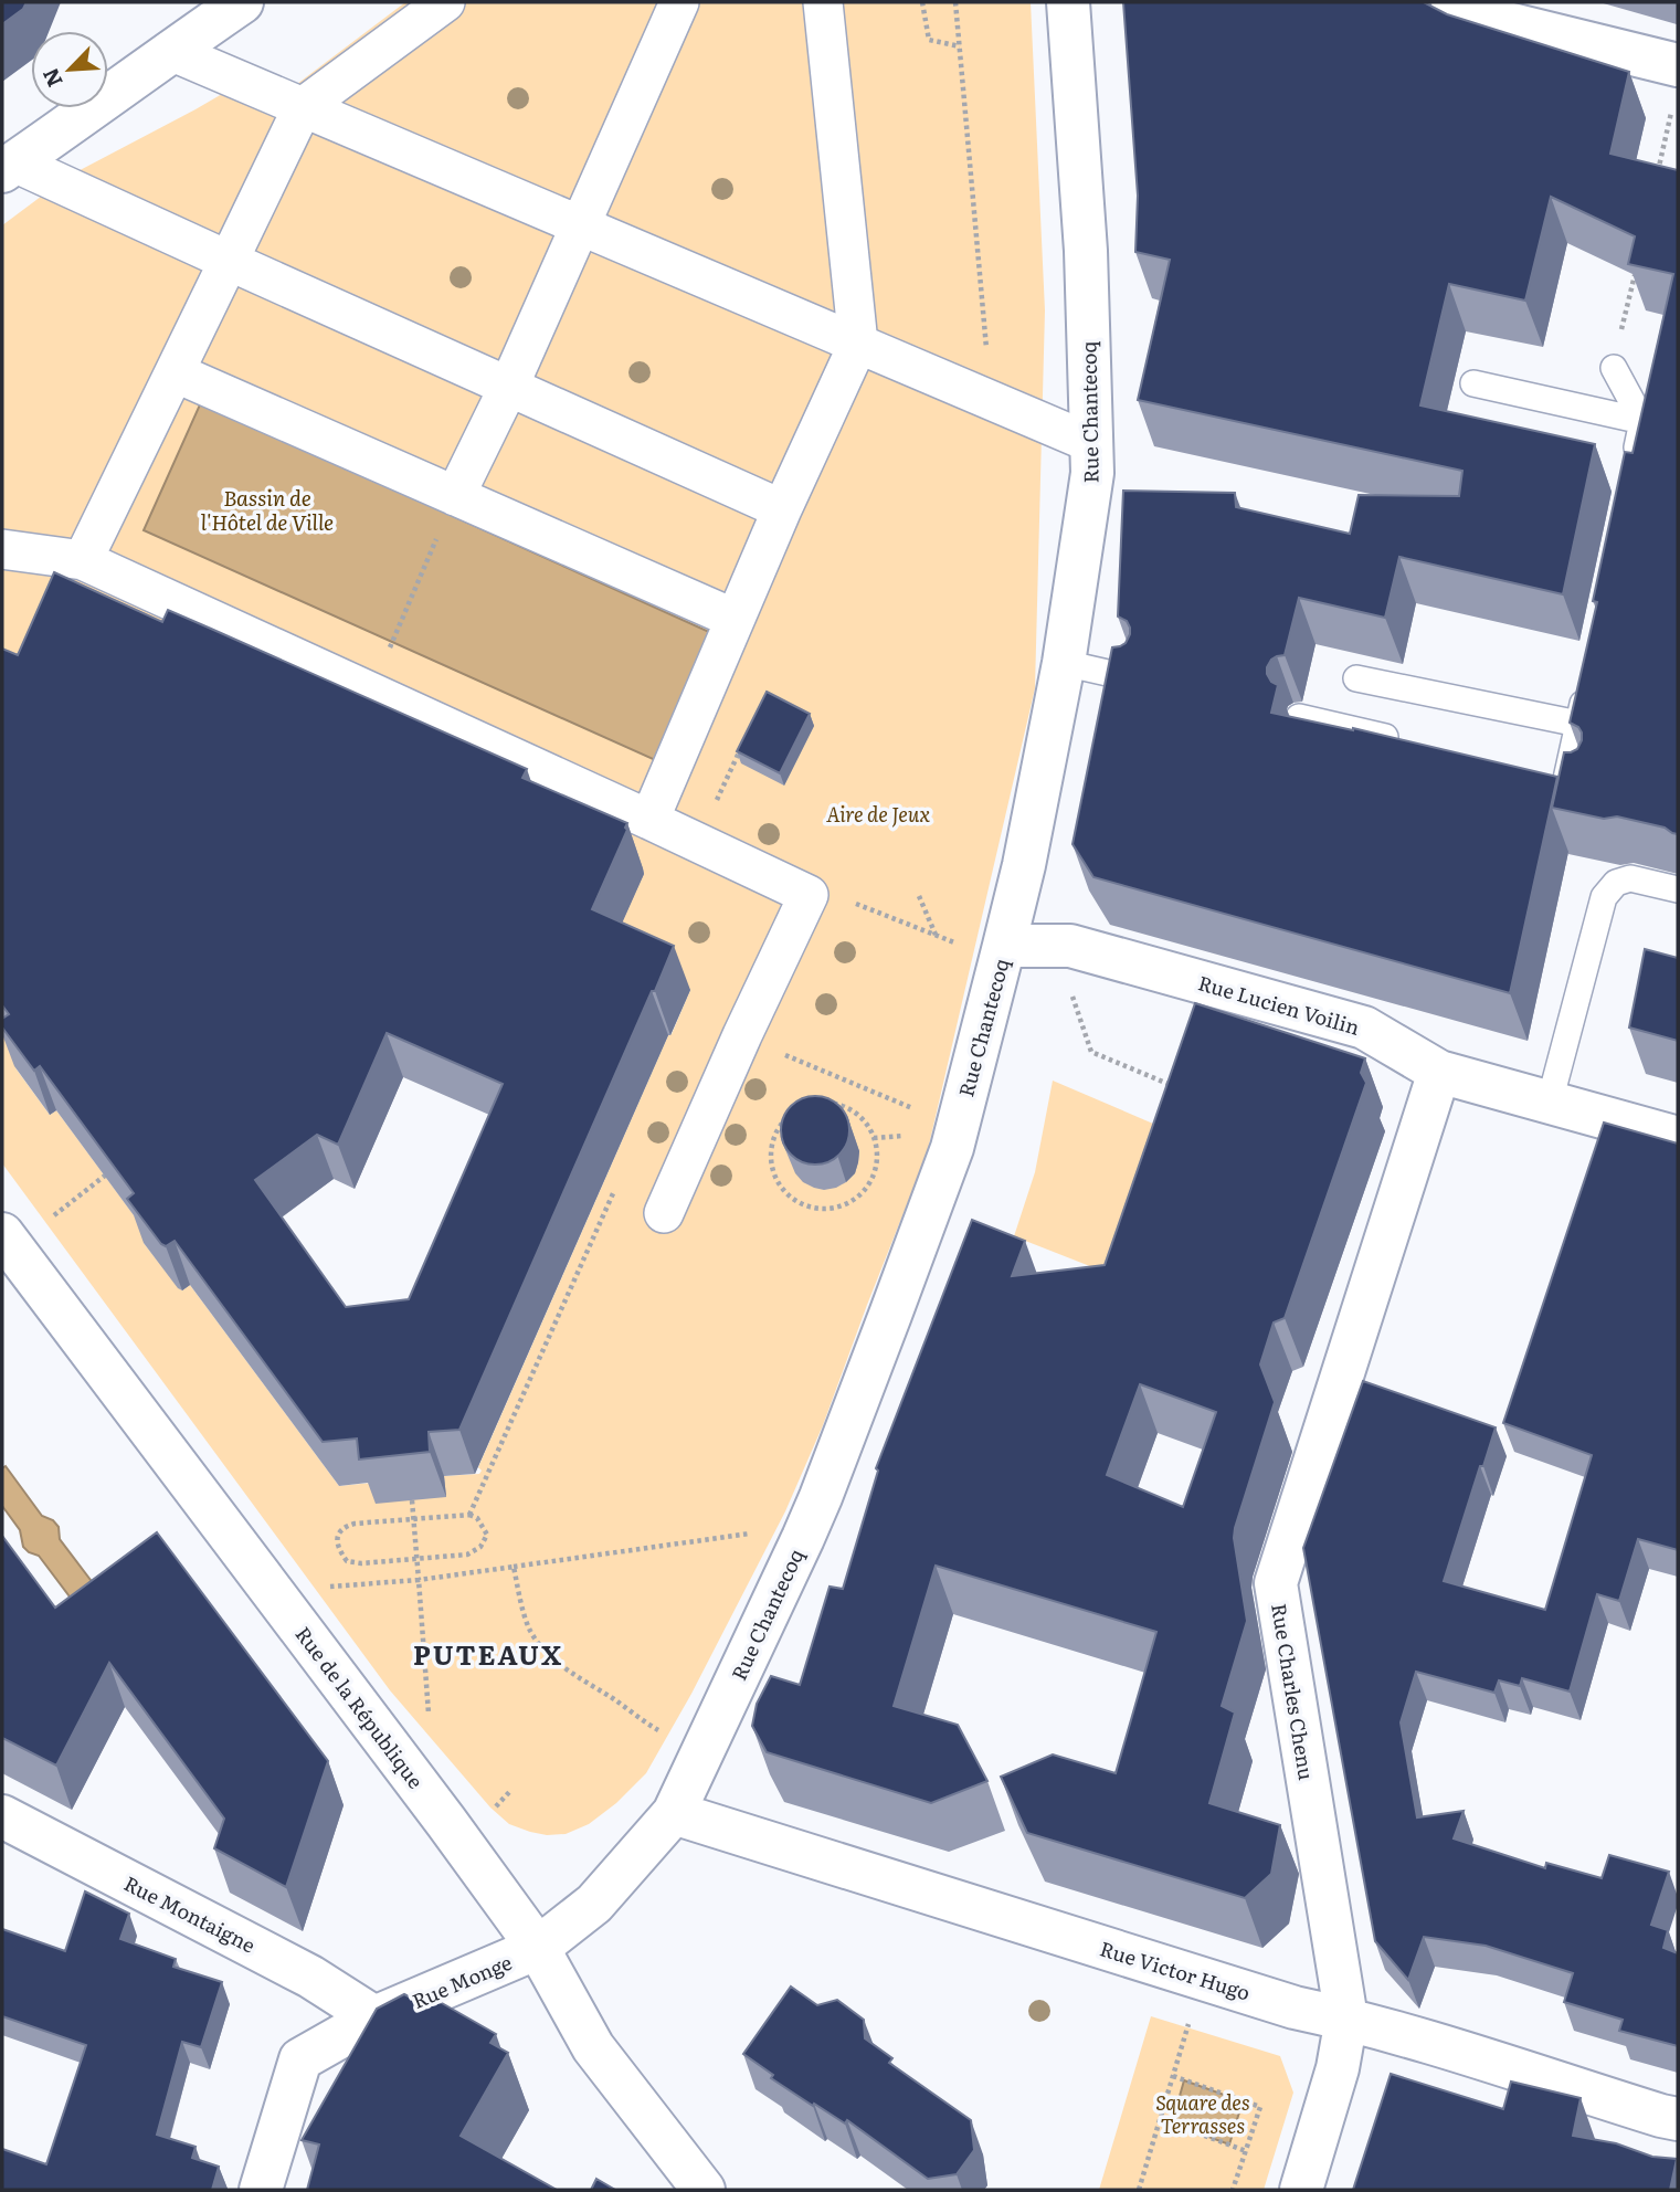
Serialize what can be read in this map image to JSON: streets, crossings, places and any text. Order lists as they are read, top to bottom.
{
  "streets": {
    "street": [
      "Rue Chantecoq",
      "Rue Lucien Voilin",
      "Rue Charles Chenu",
      "Rue de la République",
      "Rue Montaigne",
      "Rue Victor Hugo",
      "Rue Monge"
    ]
  },
  "crossings": [
    ["Rue Chantecoq", "Rue Lucien Voilin"],
    ["Rue Chantecoq", "Rue de la République"],
    ["Rue Chantecoq", "Rue Victor Hugo"],
    ["Rue Chantecoq", "Rue Monge"],
    ["Rue Lucien Voilin", "Rue Charles Chenu"],
    ["Rue Charles Chenu", "Rue Victor Hugo"],
    ["Rue de la République", "Rue Monge"],
    ["Rue Montaigne", "Rue Monge"]
  ],
  "districts": ["PUTEAUX"],
  "water": ["Bassin de l'Hôtel de Ville"],
  "parks": ["Aire de Jeux", "Square des Terrasses"],
  "north": "bottom left"
}
